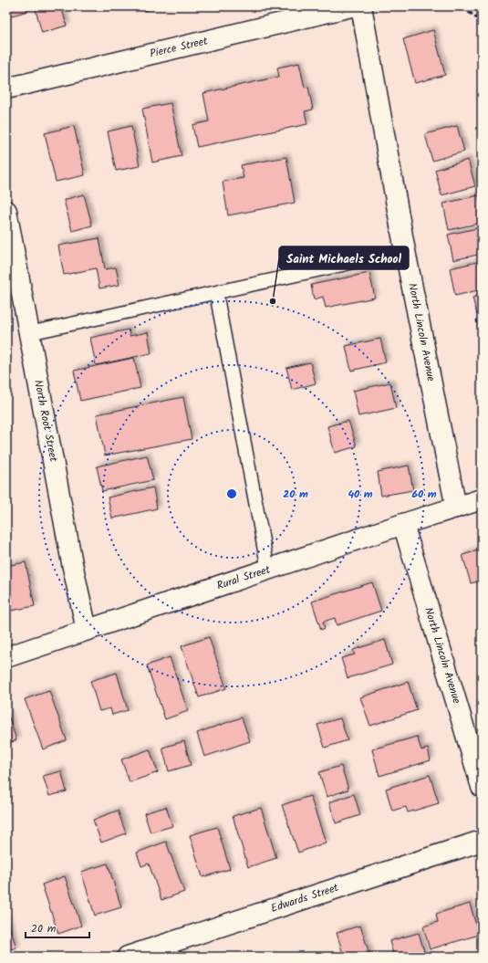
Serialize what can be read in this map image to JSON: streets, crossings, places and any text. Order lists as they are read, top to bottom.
{
  "streets": {
    "street": [
      "Pierce Street",
      "North Lincoln Avenue",
      "North Root Street",
      "Rural Street",
      "Edwards Street"
    ]
  },
  "crossings": [
    ["North Lincoln Avenue", "Rural Street"],
    ["North Root Street", "Rural Street"]
  ],
  "places": ["Saint Michaels School"],
  "scale_bar": "20 m",
  "rings": ["20 m", "40 m", "60 m"]
}
